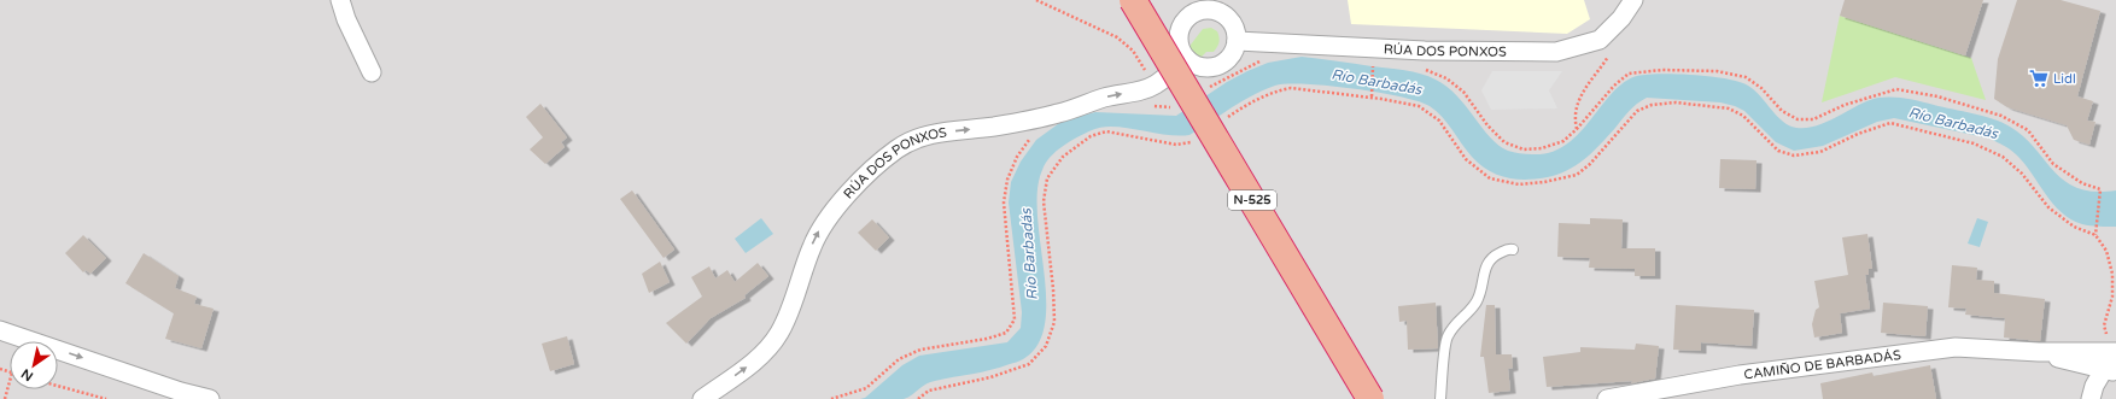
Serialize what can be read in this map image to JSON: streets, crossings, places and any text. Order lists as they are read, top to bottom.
{
  "streets": {
    "highway": ["N-525"],
    "street": ["RÚA DOS PONXOS", "CAMIÑO DE BARBADÁS"]
  },
  "one_way": ["RÚA DOS PONXOS"],
  "water": ["Río Barbadás"],
  "places": {
    "supermarket": ["Lidl"]
  },
  "north": "bottom left"
}
